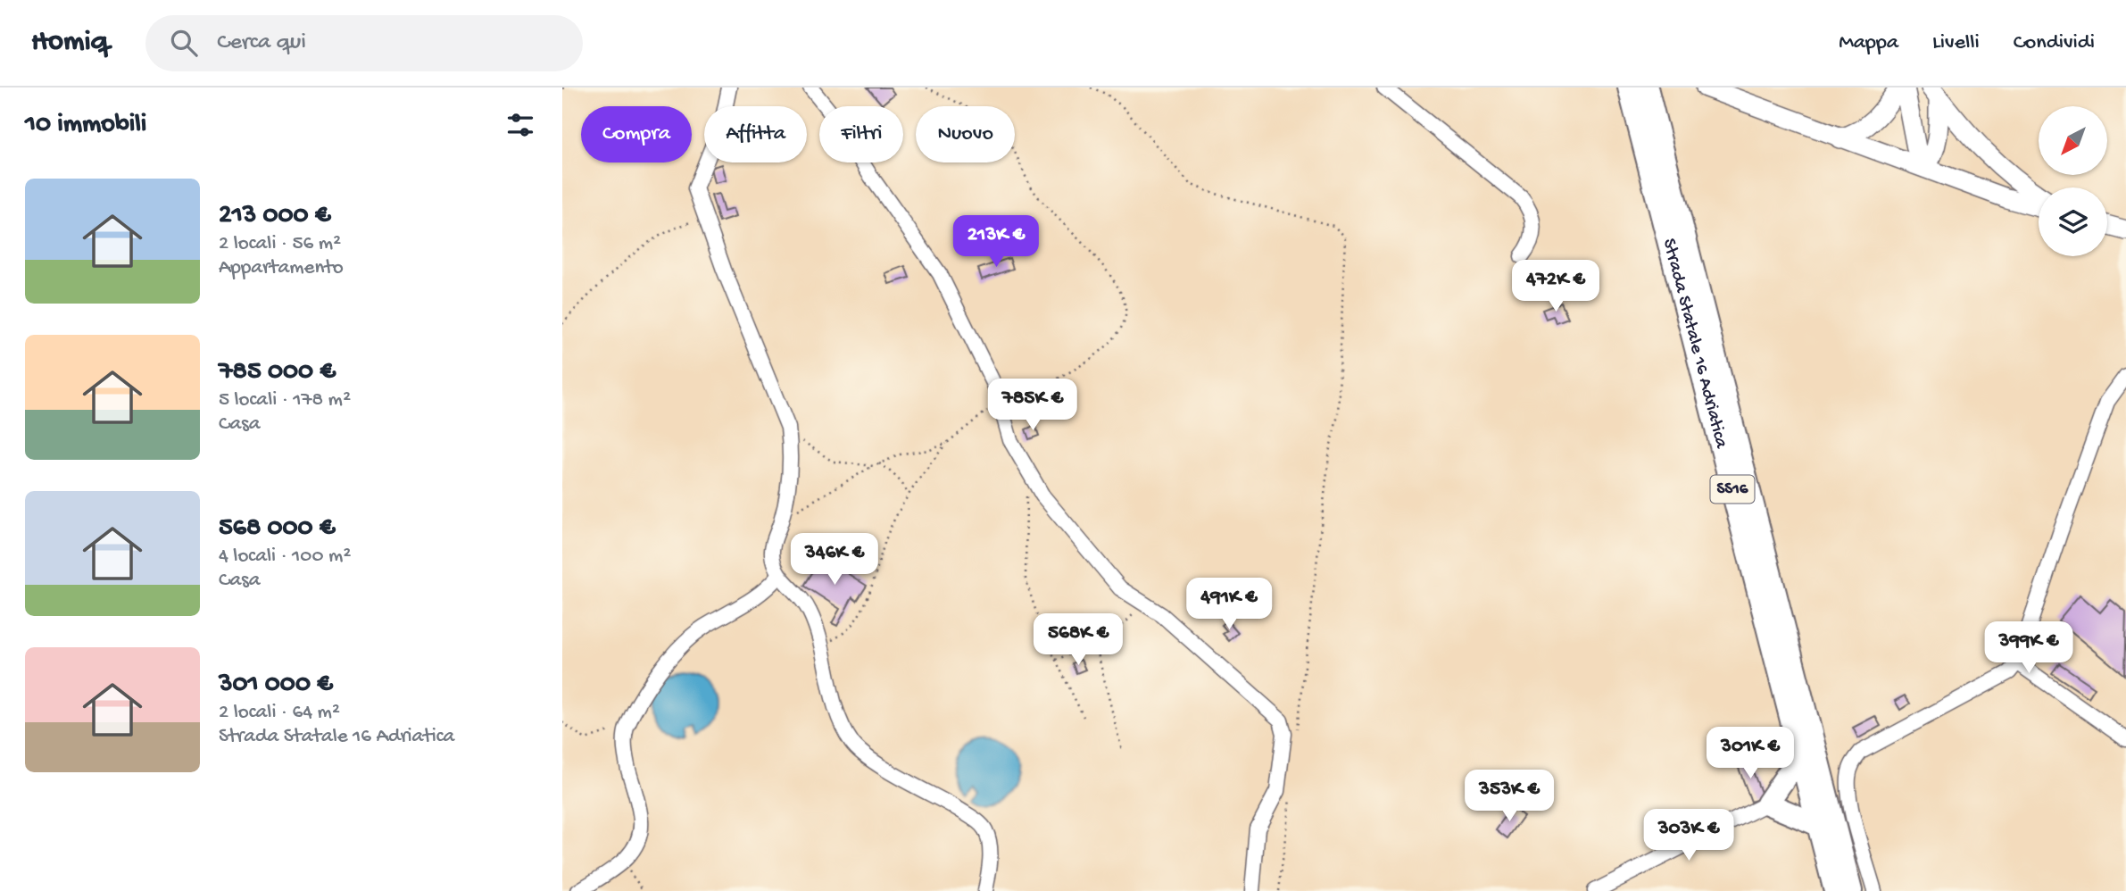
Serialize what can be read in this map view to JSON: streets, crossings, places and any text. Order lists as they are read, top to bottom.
{
  "streets": {
    "highway": ["Strada Statale 16 Adriatica", "SS16"]
  },
  "north": "bottom left",
  "page": {
    "header": "Homiq",
    "search": "Cerca qui",
    "nav": ["Mappa", "Livelli", "Condividi"],
    "heading": "10 immobili",
    "chip": [
      "Compra",
      "Affitta",
      "Filtri",
      "Nuovo"
    ],
    "list": [
      {
        "name": "213 000 €",
        "note": "2 locali · 56 m² · Appartamento"
      },
      {
        "name": "785 000 €",
        "note": "5 locali · 178 m² · Casa"
      },
      {
        "name": "568 000 €",
        "note": "4 locali · 100 m² · Casa"
      },
      {
        "name": "301 000 €",
        "note": "2 locali · 64 m² · Strada Statale 16 Adriatica"
      }
    ],
    "price": [
      "213K €",
      "472K €",
      "785K €",
      "346K €",
      "491K €",
      "568K €",
      "399K €",
      "301K €",
      "353K €",
      "303K €"
    ]
  }
}
